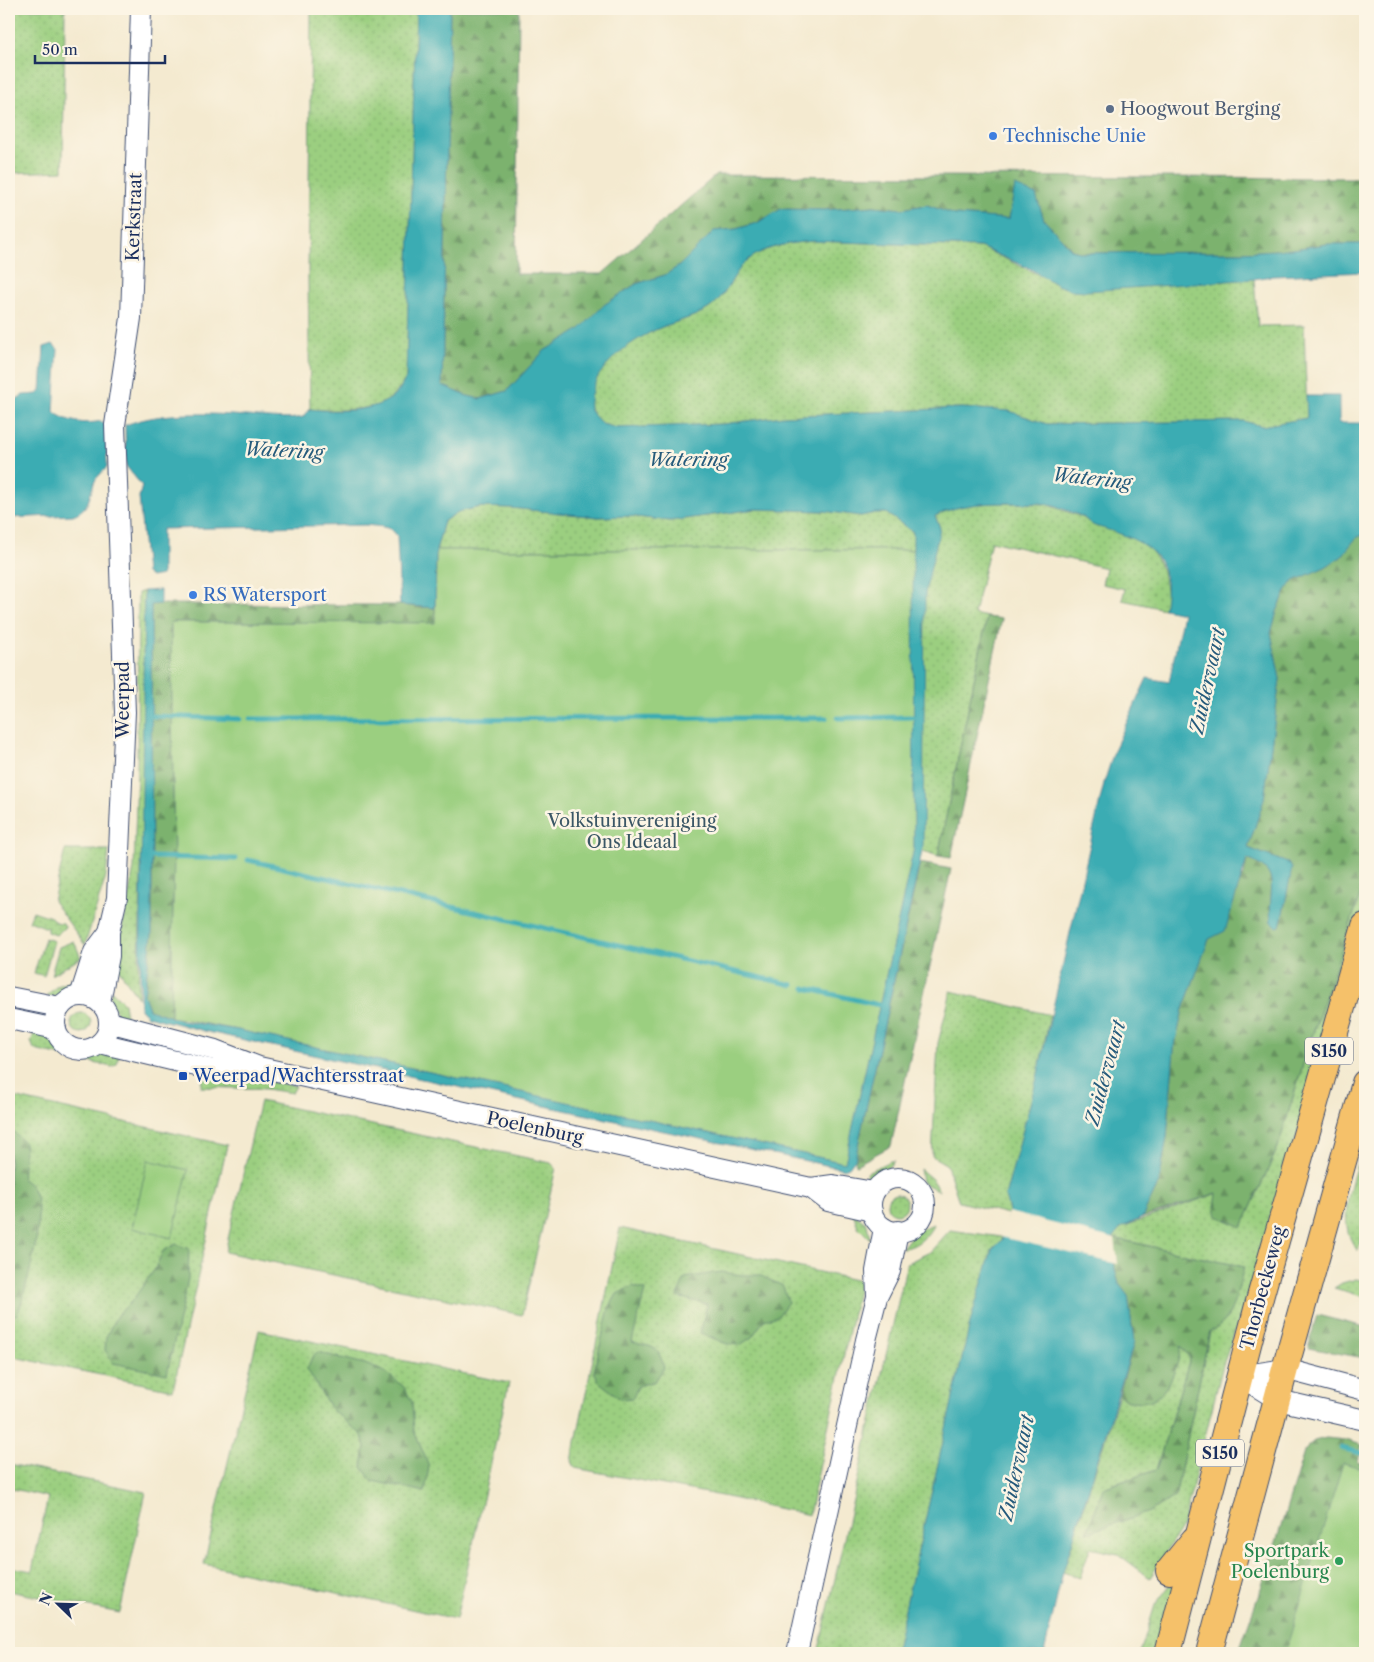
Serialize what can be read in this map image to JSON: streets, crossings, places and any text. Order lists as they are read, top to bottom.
{
  "streets": {
    "main road": ["S150", "Thorbeckeweg"],
    "street": ["Kerkstraat", "Weerpad", "Poelenburg"]
  },
  "crossings": [
    ["Kerkstraat", "Weerpad"],
    ["Weerpad", "Poelenburg"]
  ],
  "water": ["Watering", "Zuidervaart"],
  "parks": ["Volkstuinvereniging Ons Ideaal"],
  "places": {
    "other": [
      "Hoogwout Berging",
      "Technische Unie",
      "RS Watersport",
      "Sportpark Poelenburg"
    ],
    "transit": ["Weerpad/Wachtersstraat"]
  },
  "scale_bar": "50 m",
  "north": "top left"
}
